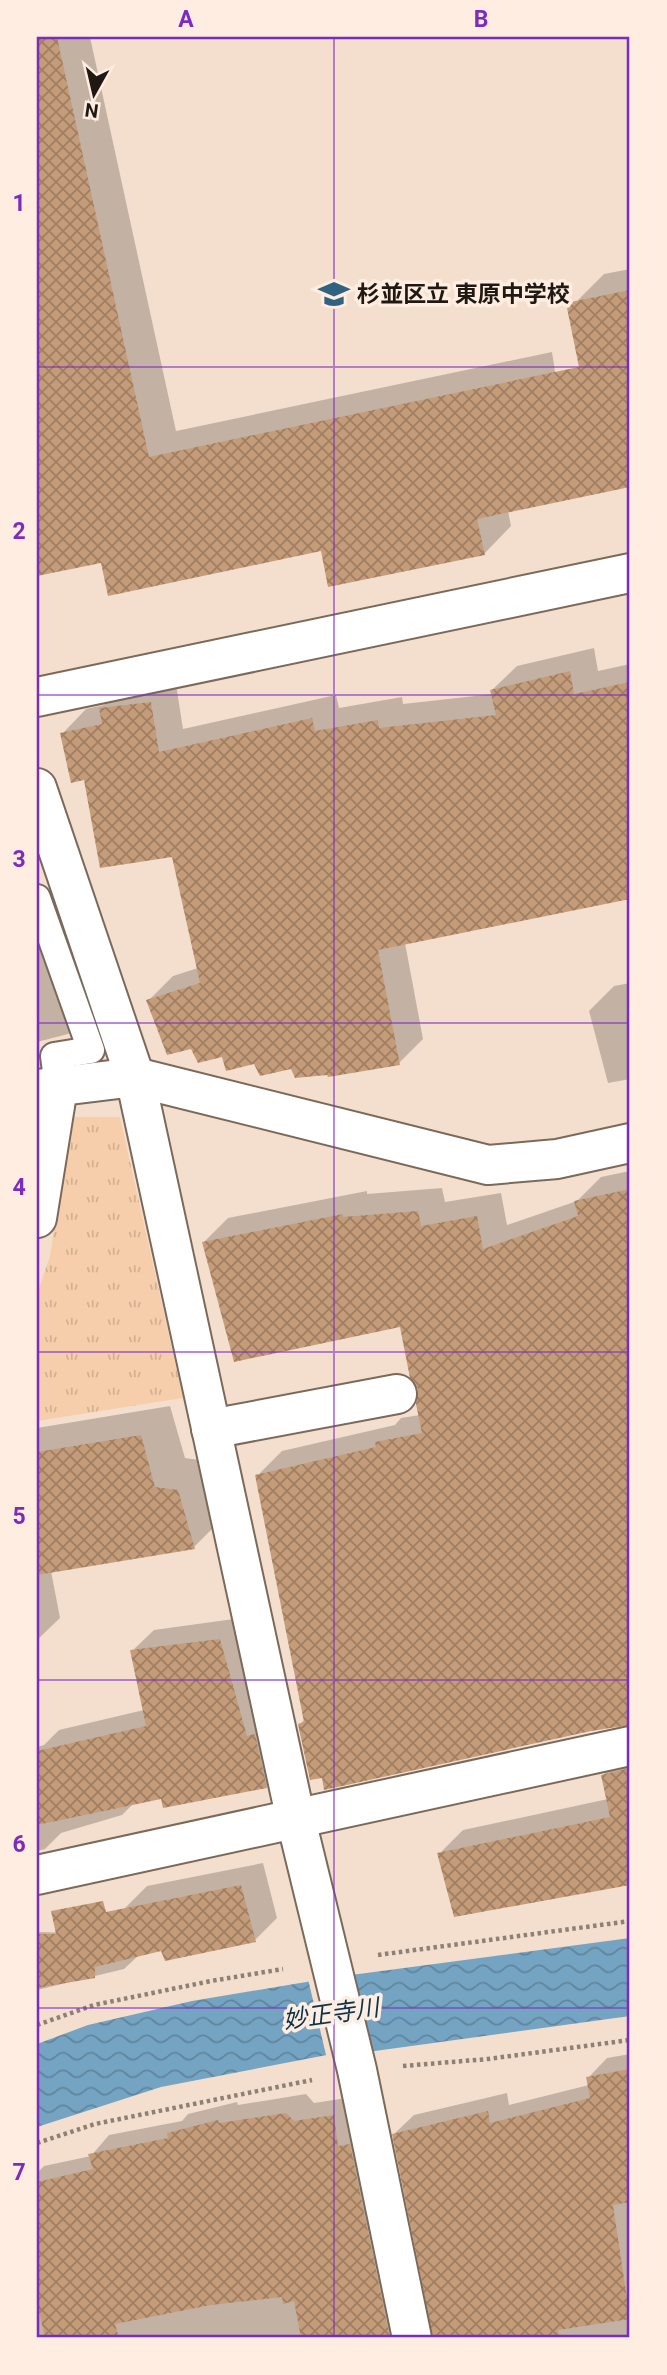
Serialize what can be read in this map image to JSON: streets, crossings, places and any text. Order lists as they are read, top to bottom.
{
  "water": ["妙正寺川"],
  "places": {
    "school or university": ["杉並区立 東原中学校"]
  },
  "north": "bottom",
  "grid": {
    "columns": ["A", "B"],
    "rows": [
      "1",
      "2",
      "3",
      "4",
      "5",
      "6",
      "7"
    ]
  }
}
